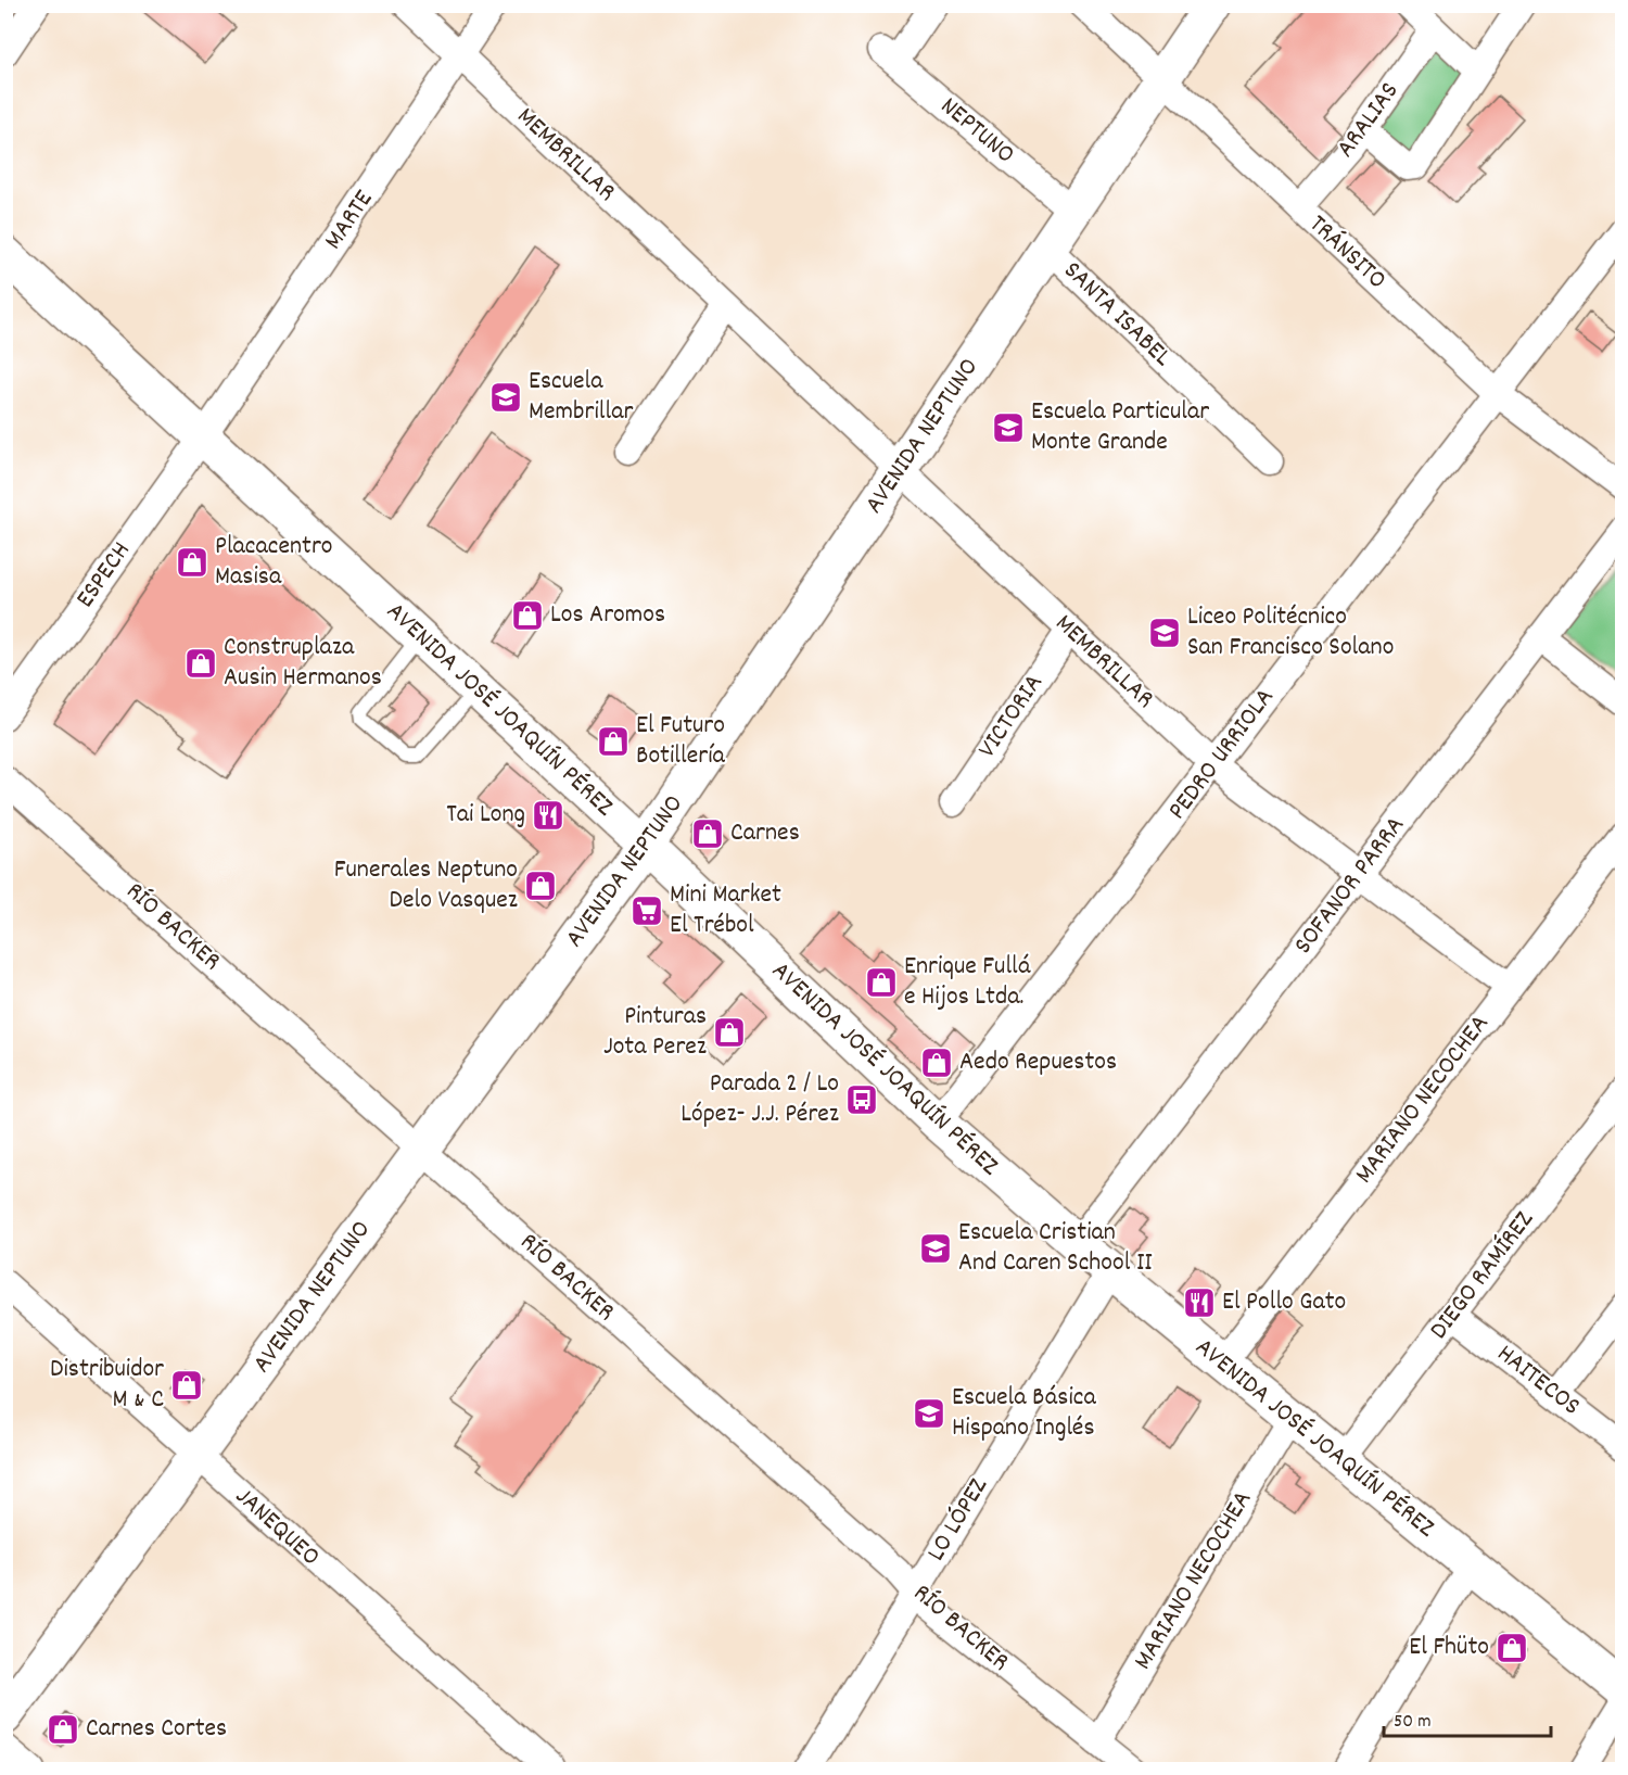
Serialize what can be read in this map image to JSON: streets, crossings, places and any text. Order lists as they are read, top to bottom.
{
  "streets": {
    "main road": ["AVENIDA NEPTUNO", "AVENIDA JOSÉ JOAQUÍN PÉREZ"],
    "street": [
      "ARALIAS",
      "NEPTUNO",
      "MEMBRILLAR",
      "MARTE",
      "TRÁNSITO",
      "SANTA ISABEL",
      "ESPECH",
      "VICTORIA",
      "PEDRO URRIOLA",
      "SOFANOR PARRA",
      "RÍO BACKER",
      "MARIANO NECOCHEA",
      "DIEGO RAMÍREZ",
      "HAITECOS",
      "LO LÓPEZ",
      "JANEQUEO"
    ]
  },
  "crossings": [
    ["ARALIAS", "TRÁNSITO"],
    ["NEPTUNO", "AVENIDA NEPTUNO"],
    ["MEMBRILLAR", "MARTE"],
    ["MEMBRILLAR", "AVENIDA NEPTUNO"],
    ["MEMBRILLAR", "VICTORIA"],
    ["MEMBRILLAR", "PEDRO URRIOLA"],
    ["MEMBRILLAR", "SOFANOR PARRA"],
    ["MEMBRILLAR", "MARIANO NECOCHEA"],
    ["MARTE", "ESPECH"],
    ["MARTE", "AVENIDA JOSÉ JOAQUÍN PÉREZ"],
    ["TRÁNSITO", "AVENIDA NEPTUNO"],
    ["TRÁNSITO", "PEDRO URRIOLA"],
    ["SANTA ISABEL", "AVENIDA NEPTUNO"],
    ["AVENIDA NEPTUNO", "AVENIDA JOSÉ JOAQUÍN PÉREZ"],
    ["AVENIDA NEPTUNO", "RÍO BACKER"],
    ["AVENIDA NEPTUNO", "JANEQUEO"],
    ["ESPECH", "AVENIDA JOSÉ JOAQUÍN PÉREZ"],
    ["AVENIDA JOSÉ JOAQUÍN PÉREZ", "PEDRO URRIOLA"],
    ["AVENIDA JOSÉ JOAQUÍN PÉREZ", "SOFANOR PARRA"],
    ["AVENIDA JOSÉ JOAQUÍN PÉREZ", "MARIANO NECOCHEA"],
    ["AVENIDA JOSÉ JOAQUÍN PÉREZ", "DIEGO RAMÍREZ"],
    ["AVENIDA JOSÉ JOAQUÍN PÉREZ", "LO LÓPEZ"],
    ["RÍO BACKER", "MARIANO NECOCHEA"],
    ["RÍO BACKER", "LO LÓPEZ"],
    ["DIEGO RAMÍREZ", "HAITECOS"]
  ],
  "places": {
    "school or university": [
      "Escuela Membrillar",
      "Escuela Particular Monte Grande",
      "Liceo Politécnico San Francisco Solano",
      "Escuela Cristian And Caren School II",
      "Escuela Básica Hispano Inglés"
    ],
    "shop": [
      "Placacentro Masisa",
      "Los Aromos",
      "Construplaza Ausin Hermanos",
      "El Futuro Botillería",
      "Carnes",
      "Funerales Neptuno Delo Vasquez",
      "Enrique Fullá e Hijos Ltda.",
      "Pinturas Jota Perez",
      "Aedo Repuestos",
      "Distribuidor M & C",
      "El Fhüto",
      "Carnes Cortes"
    ],
    "restaurant": ["Tai Long", "El Pollo Gato"],
    "supermarket": ["Mini Market El Trébol"],
    "bus stop": ["Parada 2 / Lo López- J.J. Pérez"]
  },
  "scale_bar": "50 m"
}
